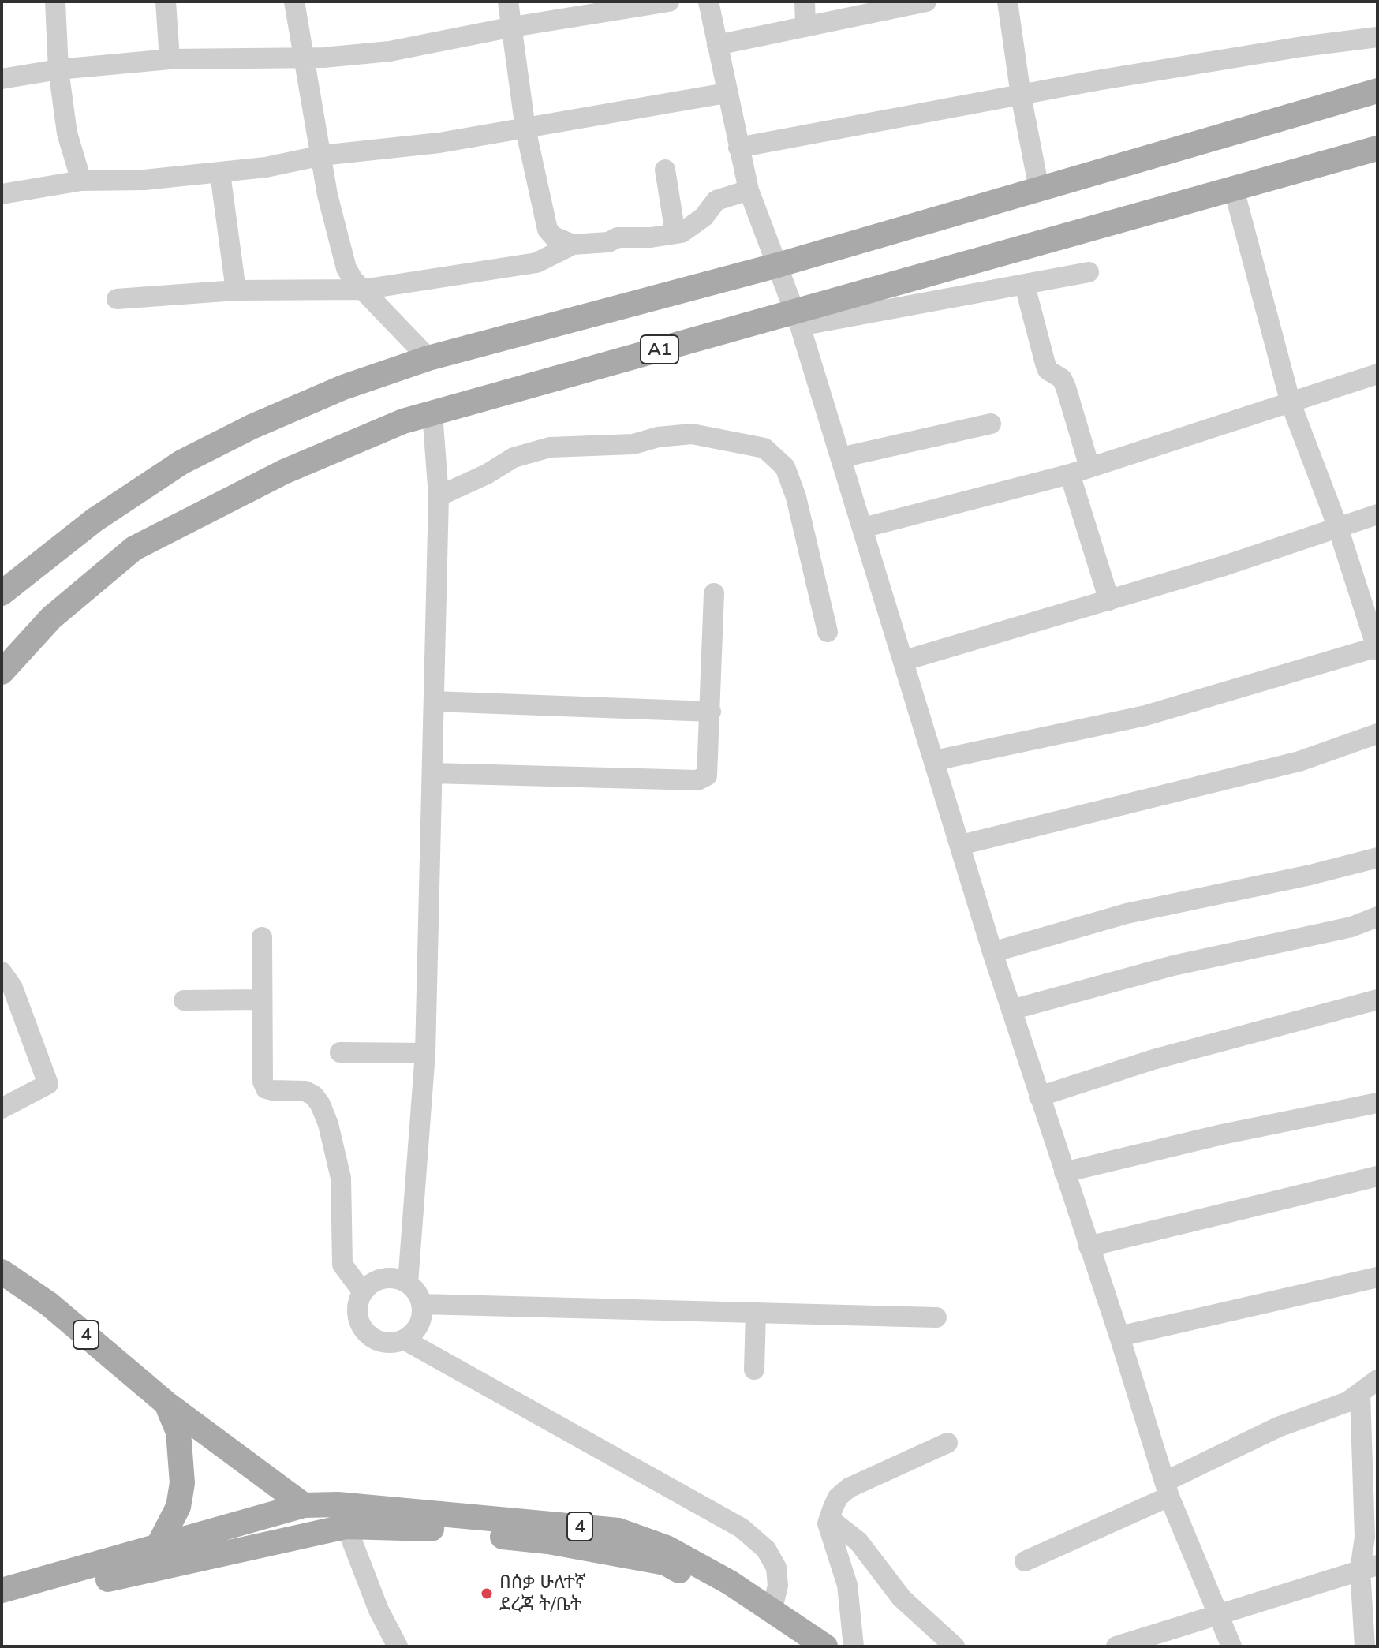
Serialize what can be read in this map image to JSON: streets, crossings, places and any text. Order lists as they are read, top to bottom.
{
  "streets": {
    "main road": ["A1", "4"]
  },
  "places": ["በሰቃ ሁለተኛ ደረጃ ት/ቤት"]
}
